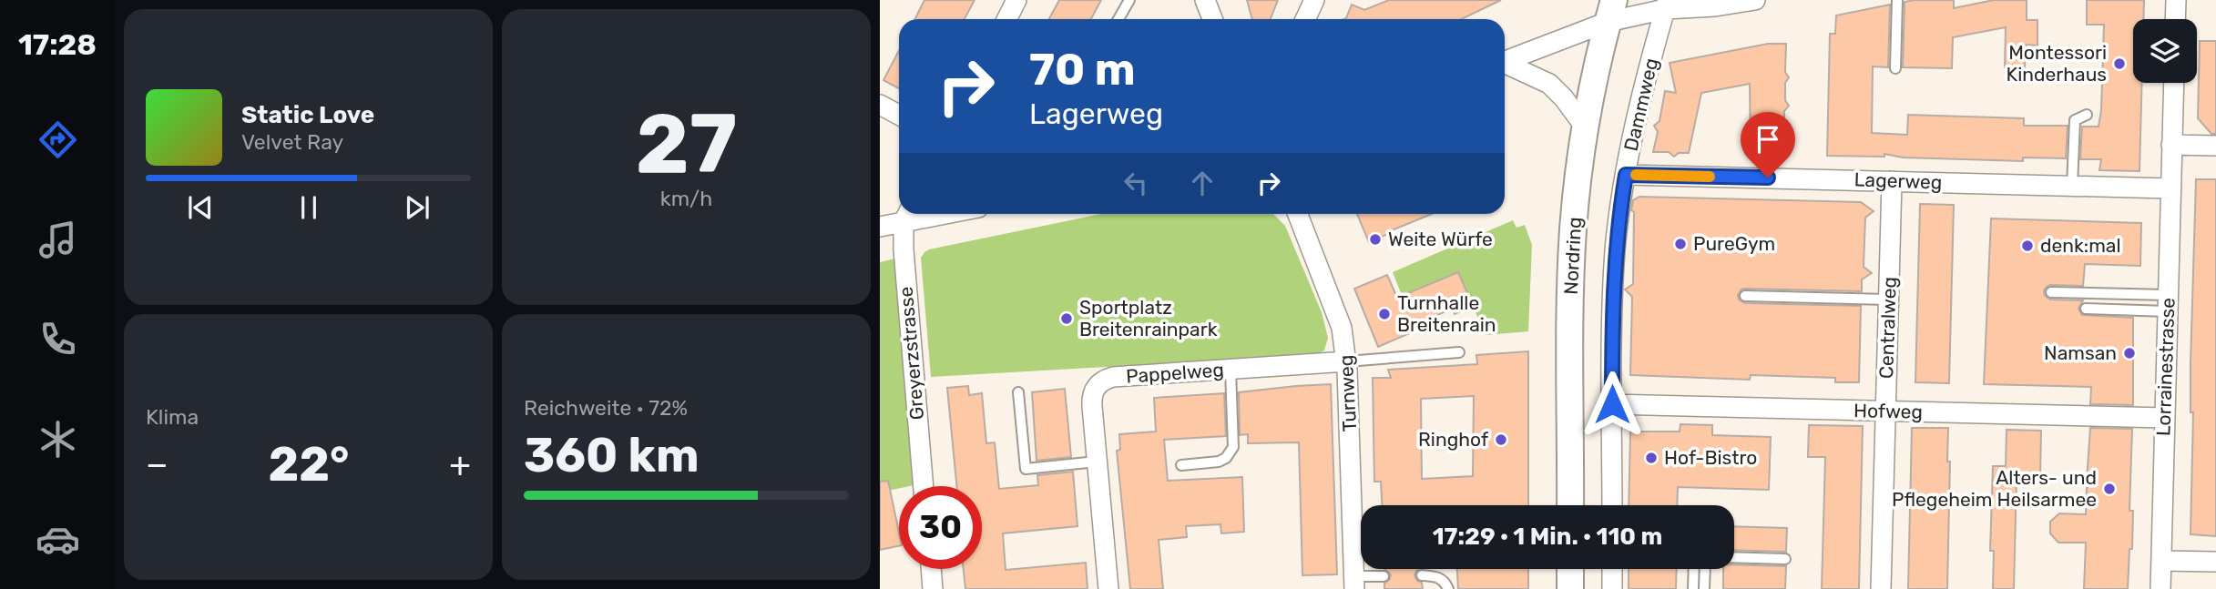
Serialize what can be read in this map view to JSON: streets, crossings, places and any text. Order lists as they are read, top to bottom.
{
  "streets": {
    "main road": ["Nordring"],
    "street": [
      "Dammweg",
      "Lagerweg",
      "Centralweg",
      "Greyerzstrasse",
      "Lorrainestrasse",
      "Pappelweg",
      "Turnweg",
      "Hofweg"
    ]
  },
  "crossings": [
    ["Dammweg", "Lagerweg"],
    ["Dammweg", "Hofweg"],
    ["Lagerweg", "Centralweg"],
    ["Lagerweg", "Lorrainestrasse"],
    ["Centralweg", "Hofweg"],
    ["Lorrainestrasse", "Hofweg"],
    ["Pappelweg", "Turnweg"]
  ],
  "places": [
    "Montessori Kinderhaus",
    "Weite Würfe",
    "PureGym",
    "denk:mal",
    "Turnhalle Breitenrain",
    "Sportplatz Breitenrainpark",
    "Namsan",
    "Ringhof",
    "Hof-Bistro",
    "Alters- und Pflegeheim Heilsarmee"
  ],
  "page": {
    "tabs": "17:28",
    "tile": [
      ["27", "km/h"],
      "Klima",
      ["Reichweite · 72%", "360 km"]
    ],
    "turn": ["70 m", "Lagerweg"],
    "song": ["Static Love", "Velvet Ray"],
    "heat": ["−", "22°", "+"],
    "limit": "30",
    "trip": "17:29 · 1 Min. · 110 m"
  }
}
